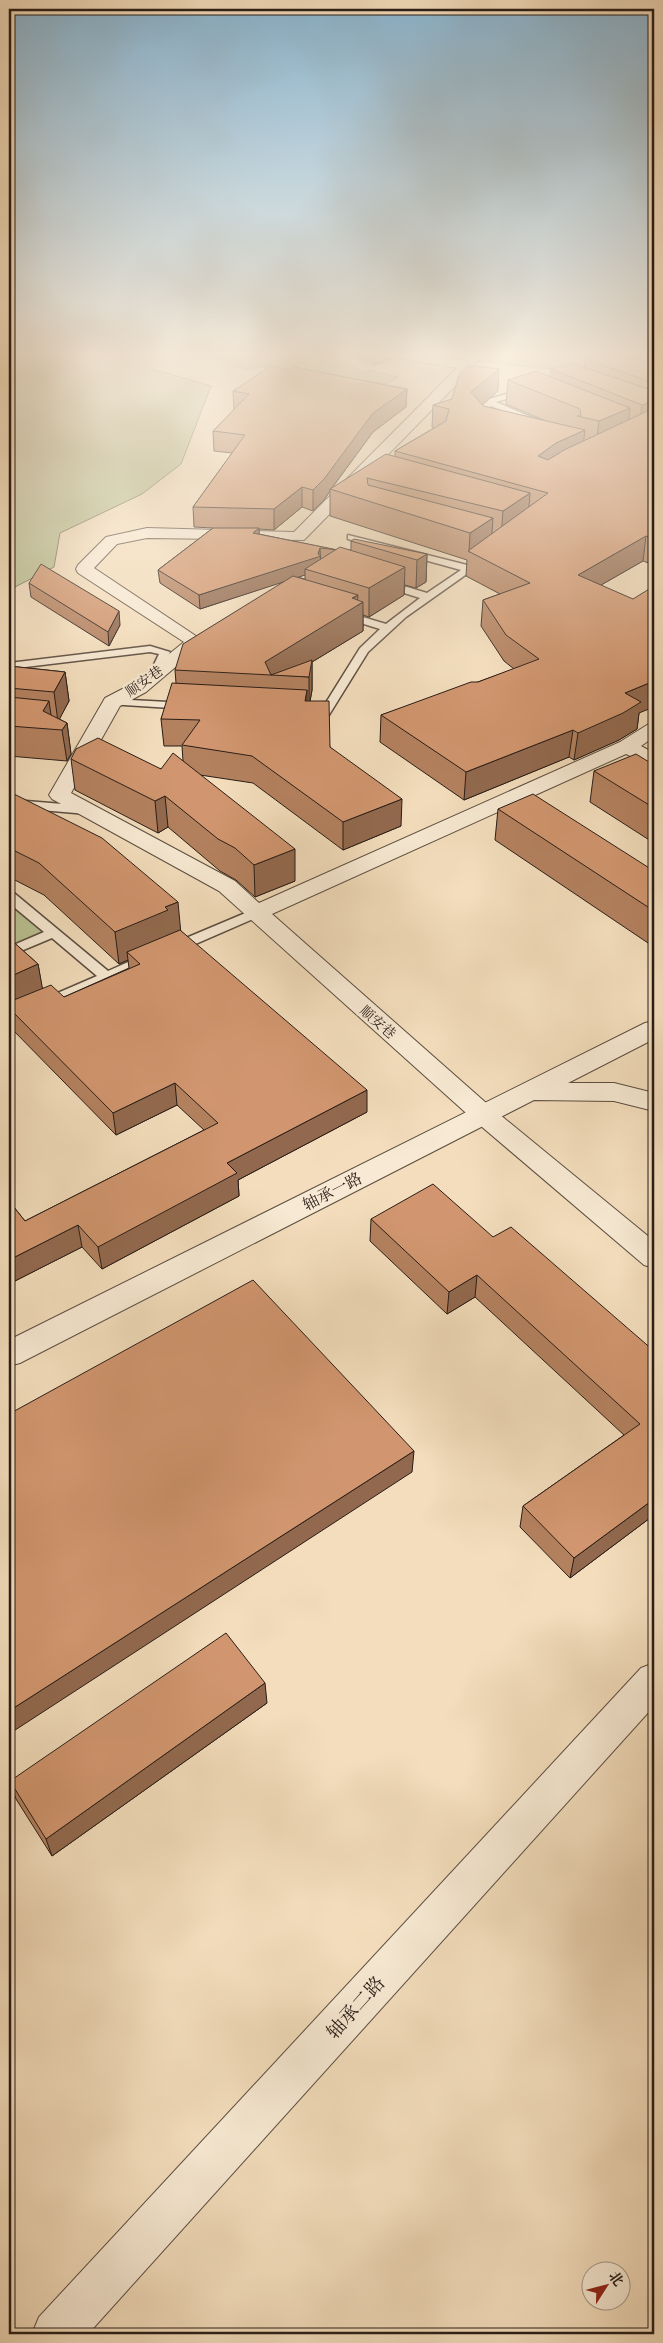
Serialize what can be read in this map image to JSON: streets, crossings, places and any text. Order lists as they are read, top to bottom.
{
  "streets": {
    "street": ["顺安巷", "轴承一路", "轴承二路"]
  },
  "crossings": [
    ["顺安巷", "轴承一路"]
  ],
  "north": "top right"
}
